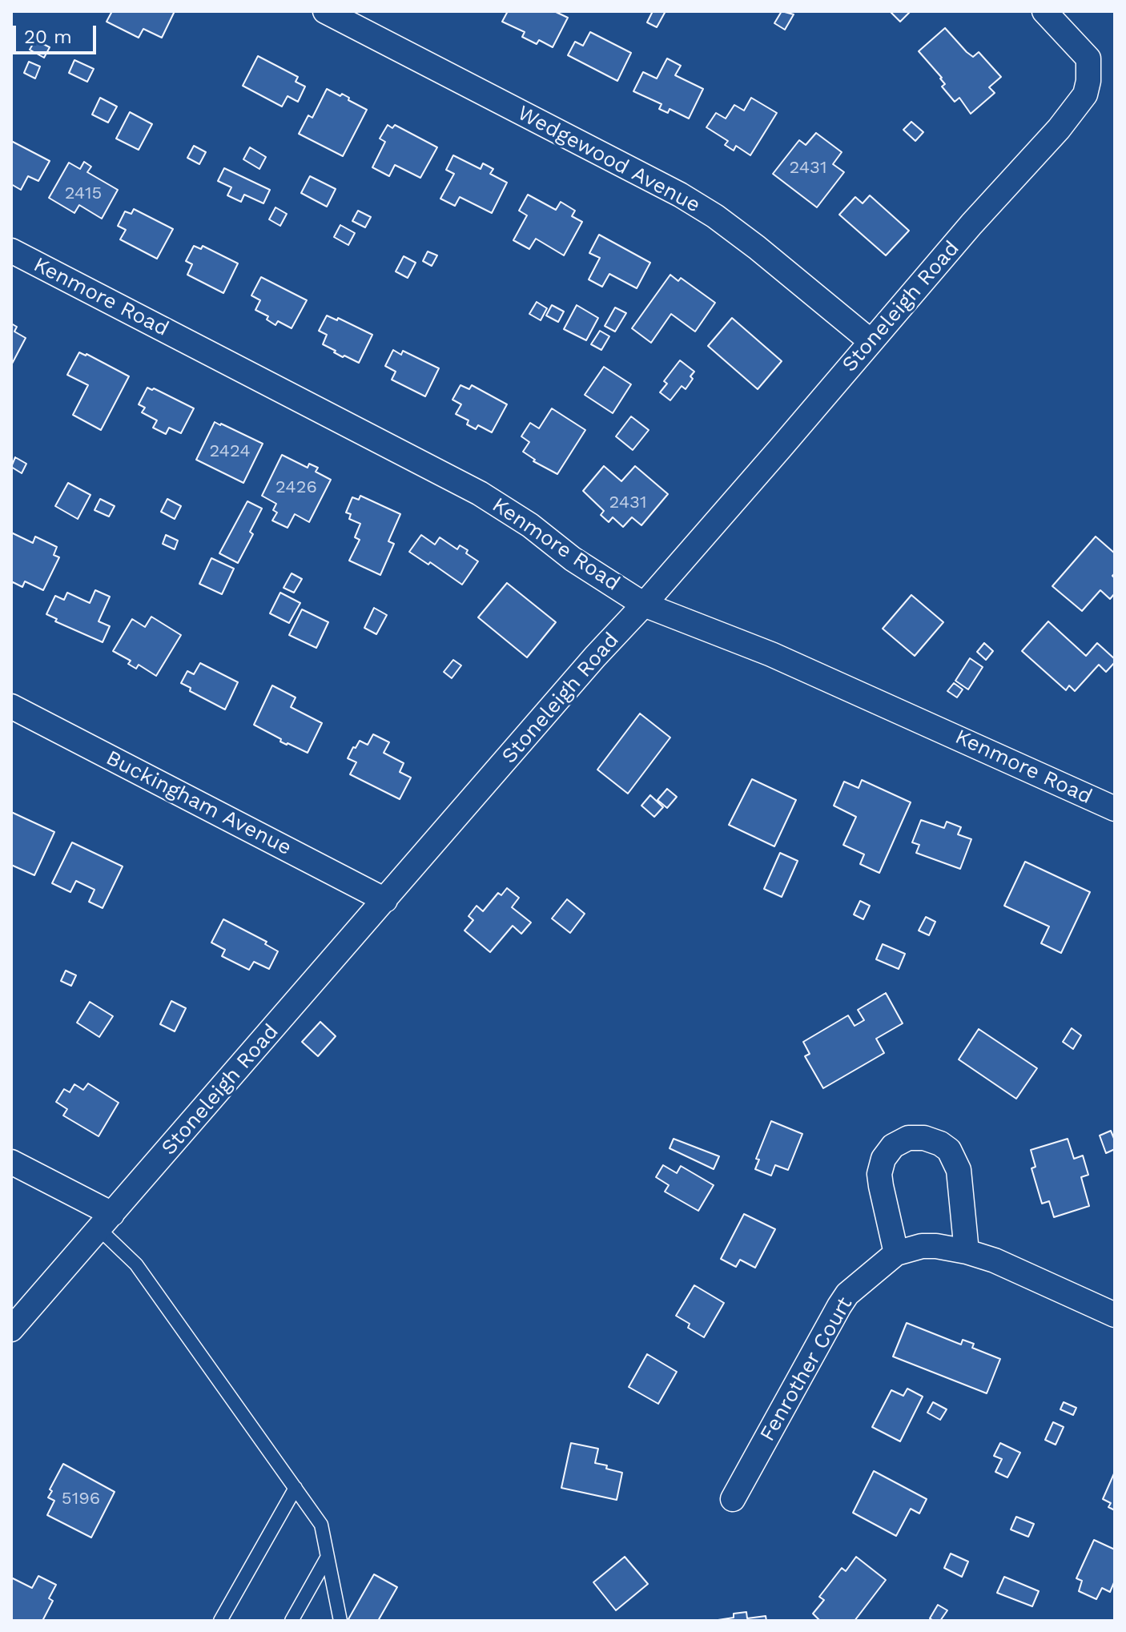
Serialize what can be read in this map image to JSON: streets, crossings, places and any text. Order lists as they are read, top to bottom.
{
  "streets": {
    "street": [
      "Wedgewood Avenue",
      "Kenmore Road",
      "Stoneleigh Road",
      "Buckingham Avenue",
      "Fenrother Court"
    ]
  },
  "crossings": [
    ["Wedgewood Avenue", "Stoneleigh Road"],
    ["Kenmore Road", "Stoneleigh Road"],
    ["Stoneleigh Road", "Buckingham Avenue"]
  ],
  "house_numbers": [
    "2431",
    "2415",
    "2424",
    "2426",
    "2431",
    "5196"
  ],
  "scale_bar": "20 m"
}
